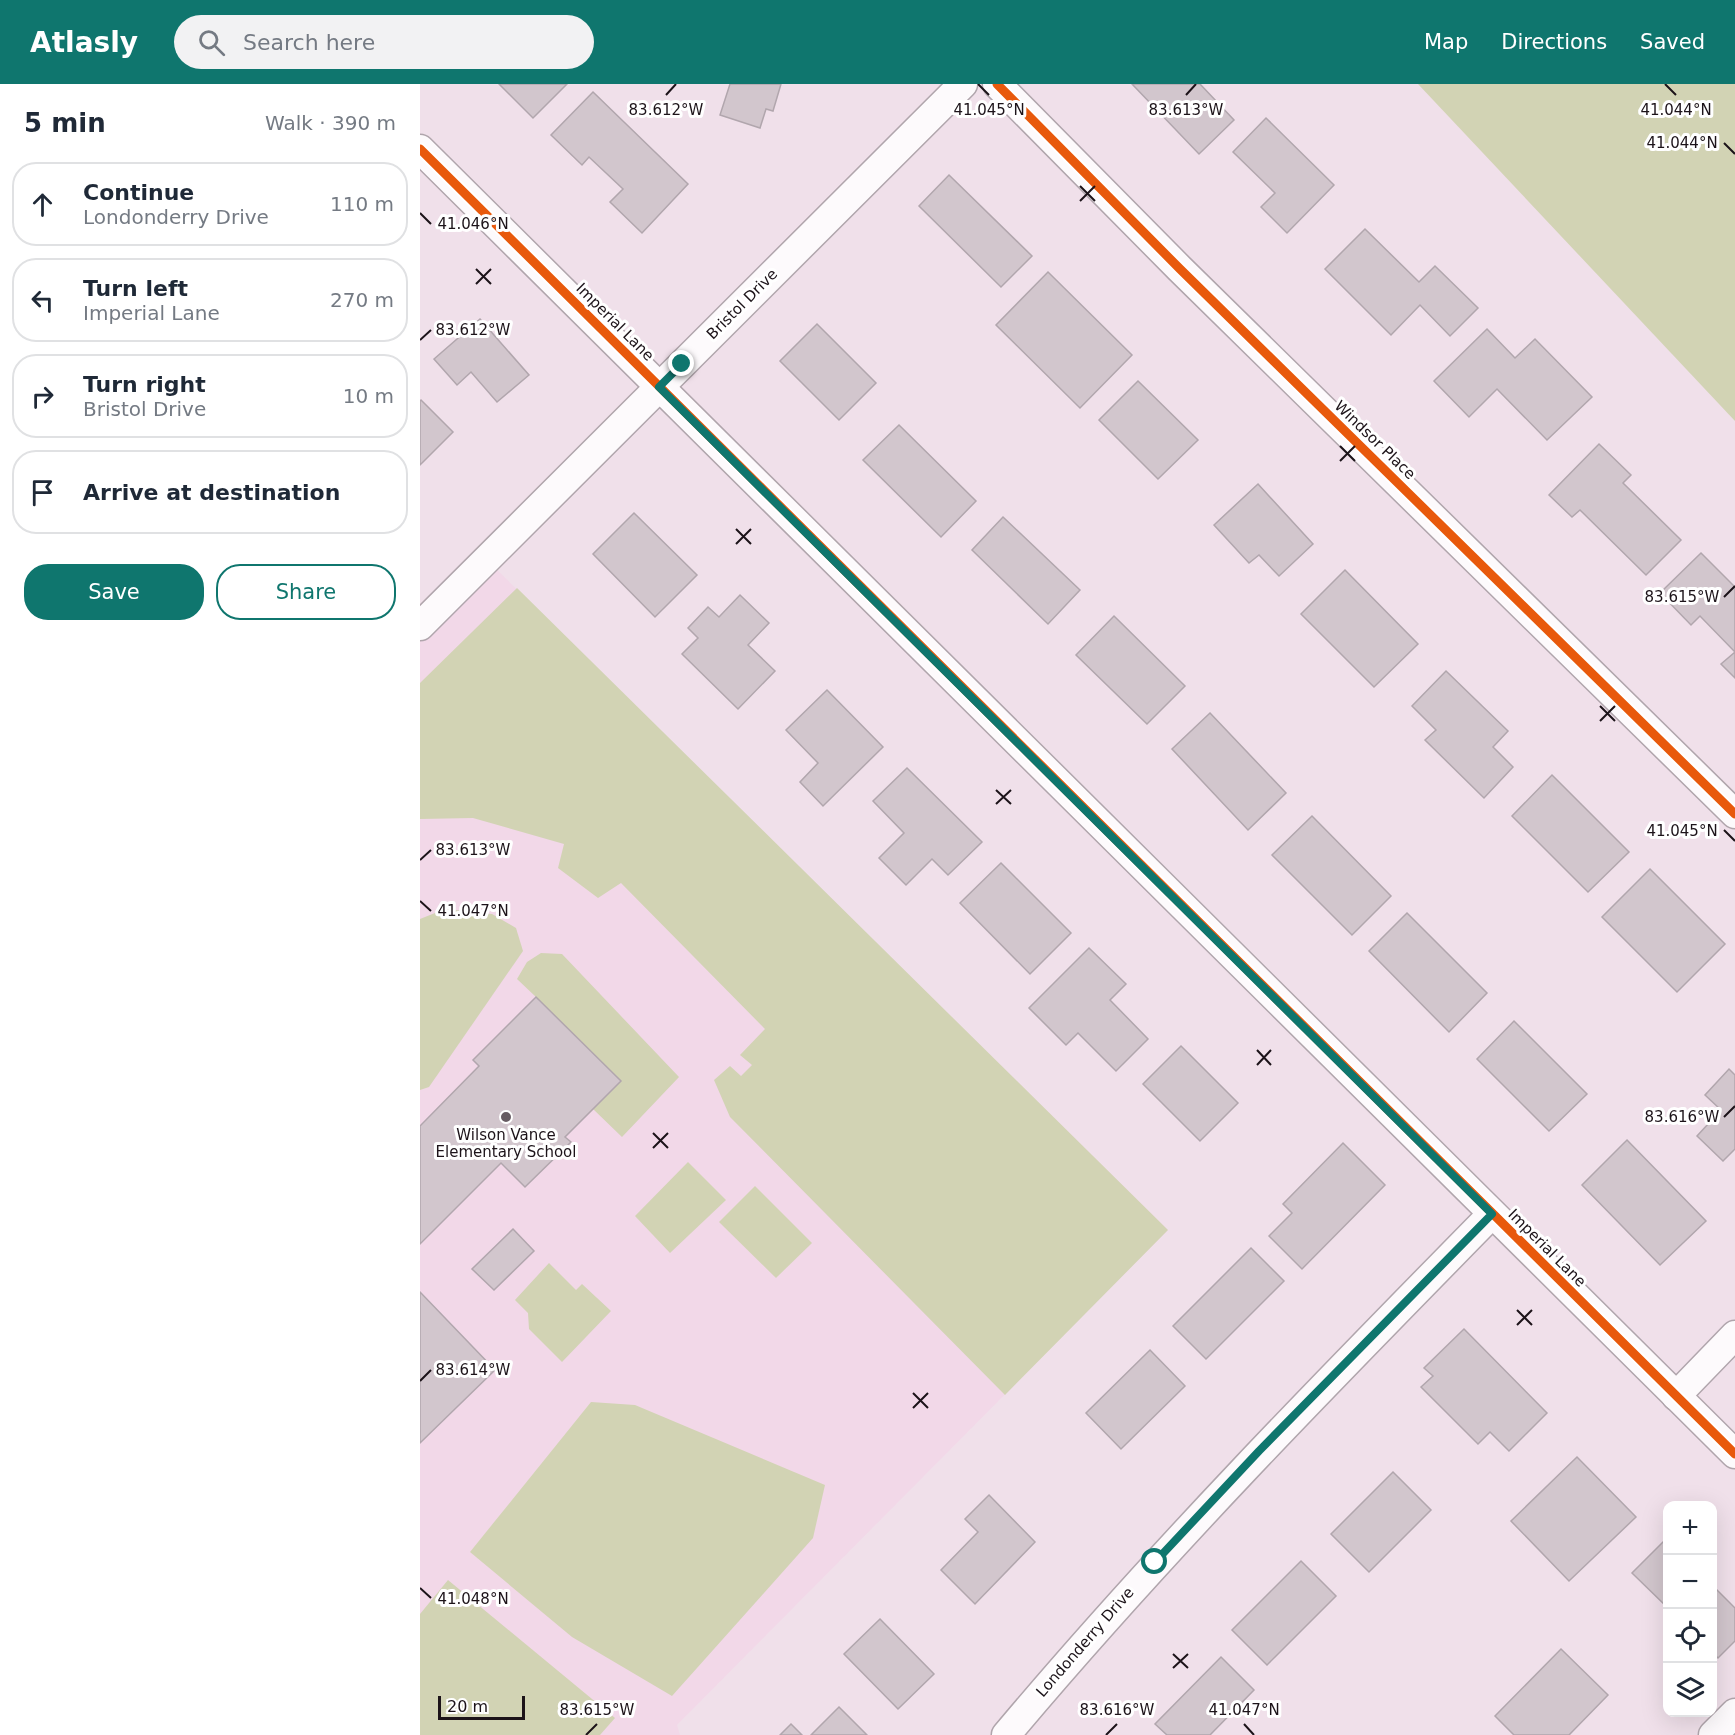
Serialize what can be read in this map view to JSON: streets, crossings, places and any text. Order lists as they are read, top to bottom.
{
  "streets": {
    "street": [
      "Bristol Drive",
      "Imperial Lane",
      "Windsor Place",
      "Londonderry Drive"
    ]
  },
  "crossings": [
    ["Bristol Drive", "Imperial Lane"],
    ["Imperial Lane", "Londonderry Drive"]
  ],
  "places": ["Wilson Vance Elementary School"],
  "scale_bar": "20 m",
  "page": {
    "header": "Atlasly",
    "search": "Search here",
    "nav": ["Map", "Directions", "Saved"],
    "heading": ["5 min", "Walk · 390 m"],
    "list": [
      ["Continue", "Londonderry Drive", "110 m"],
      ["Turn left", "Imperial Lane", "270 m"],
      ["Turn right", "Bristol Drive", "10 m"],
      "Arrive at destination"
    ],
    "buttons": ["Save", "Share"],
    "map_buttons": ["+", "−"],
    "scale": "20 m"
  },
  "coordinates": [
    "83.612°W",
    "41.045°N",
    "83.613°W",
    "41.044°N",
    "41.046°N",
    "83.615°W",
    "41.047°N",
    "83.616°W",
    "83.614°W",
    "41.048°N"
  ]
}
